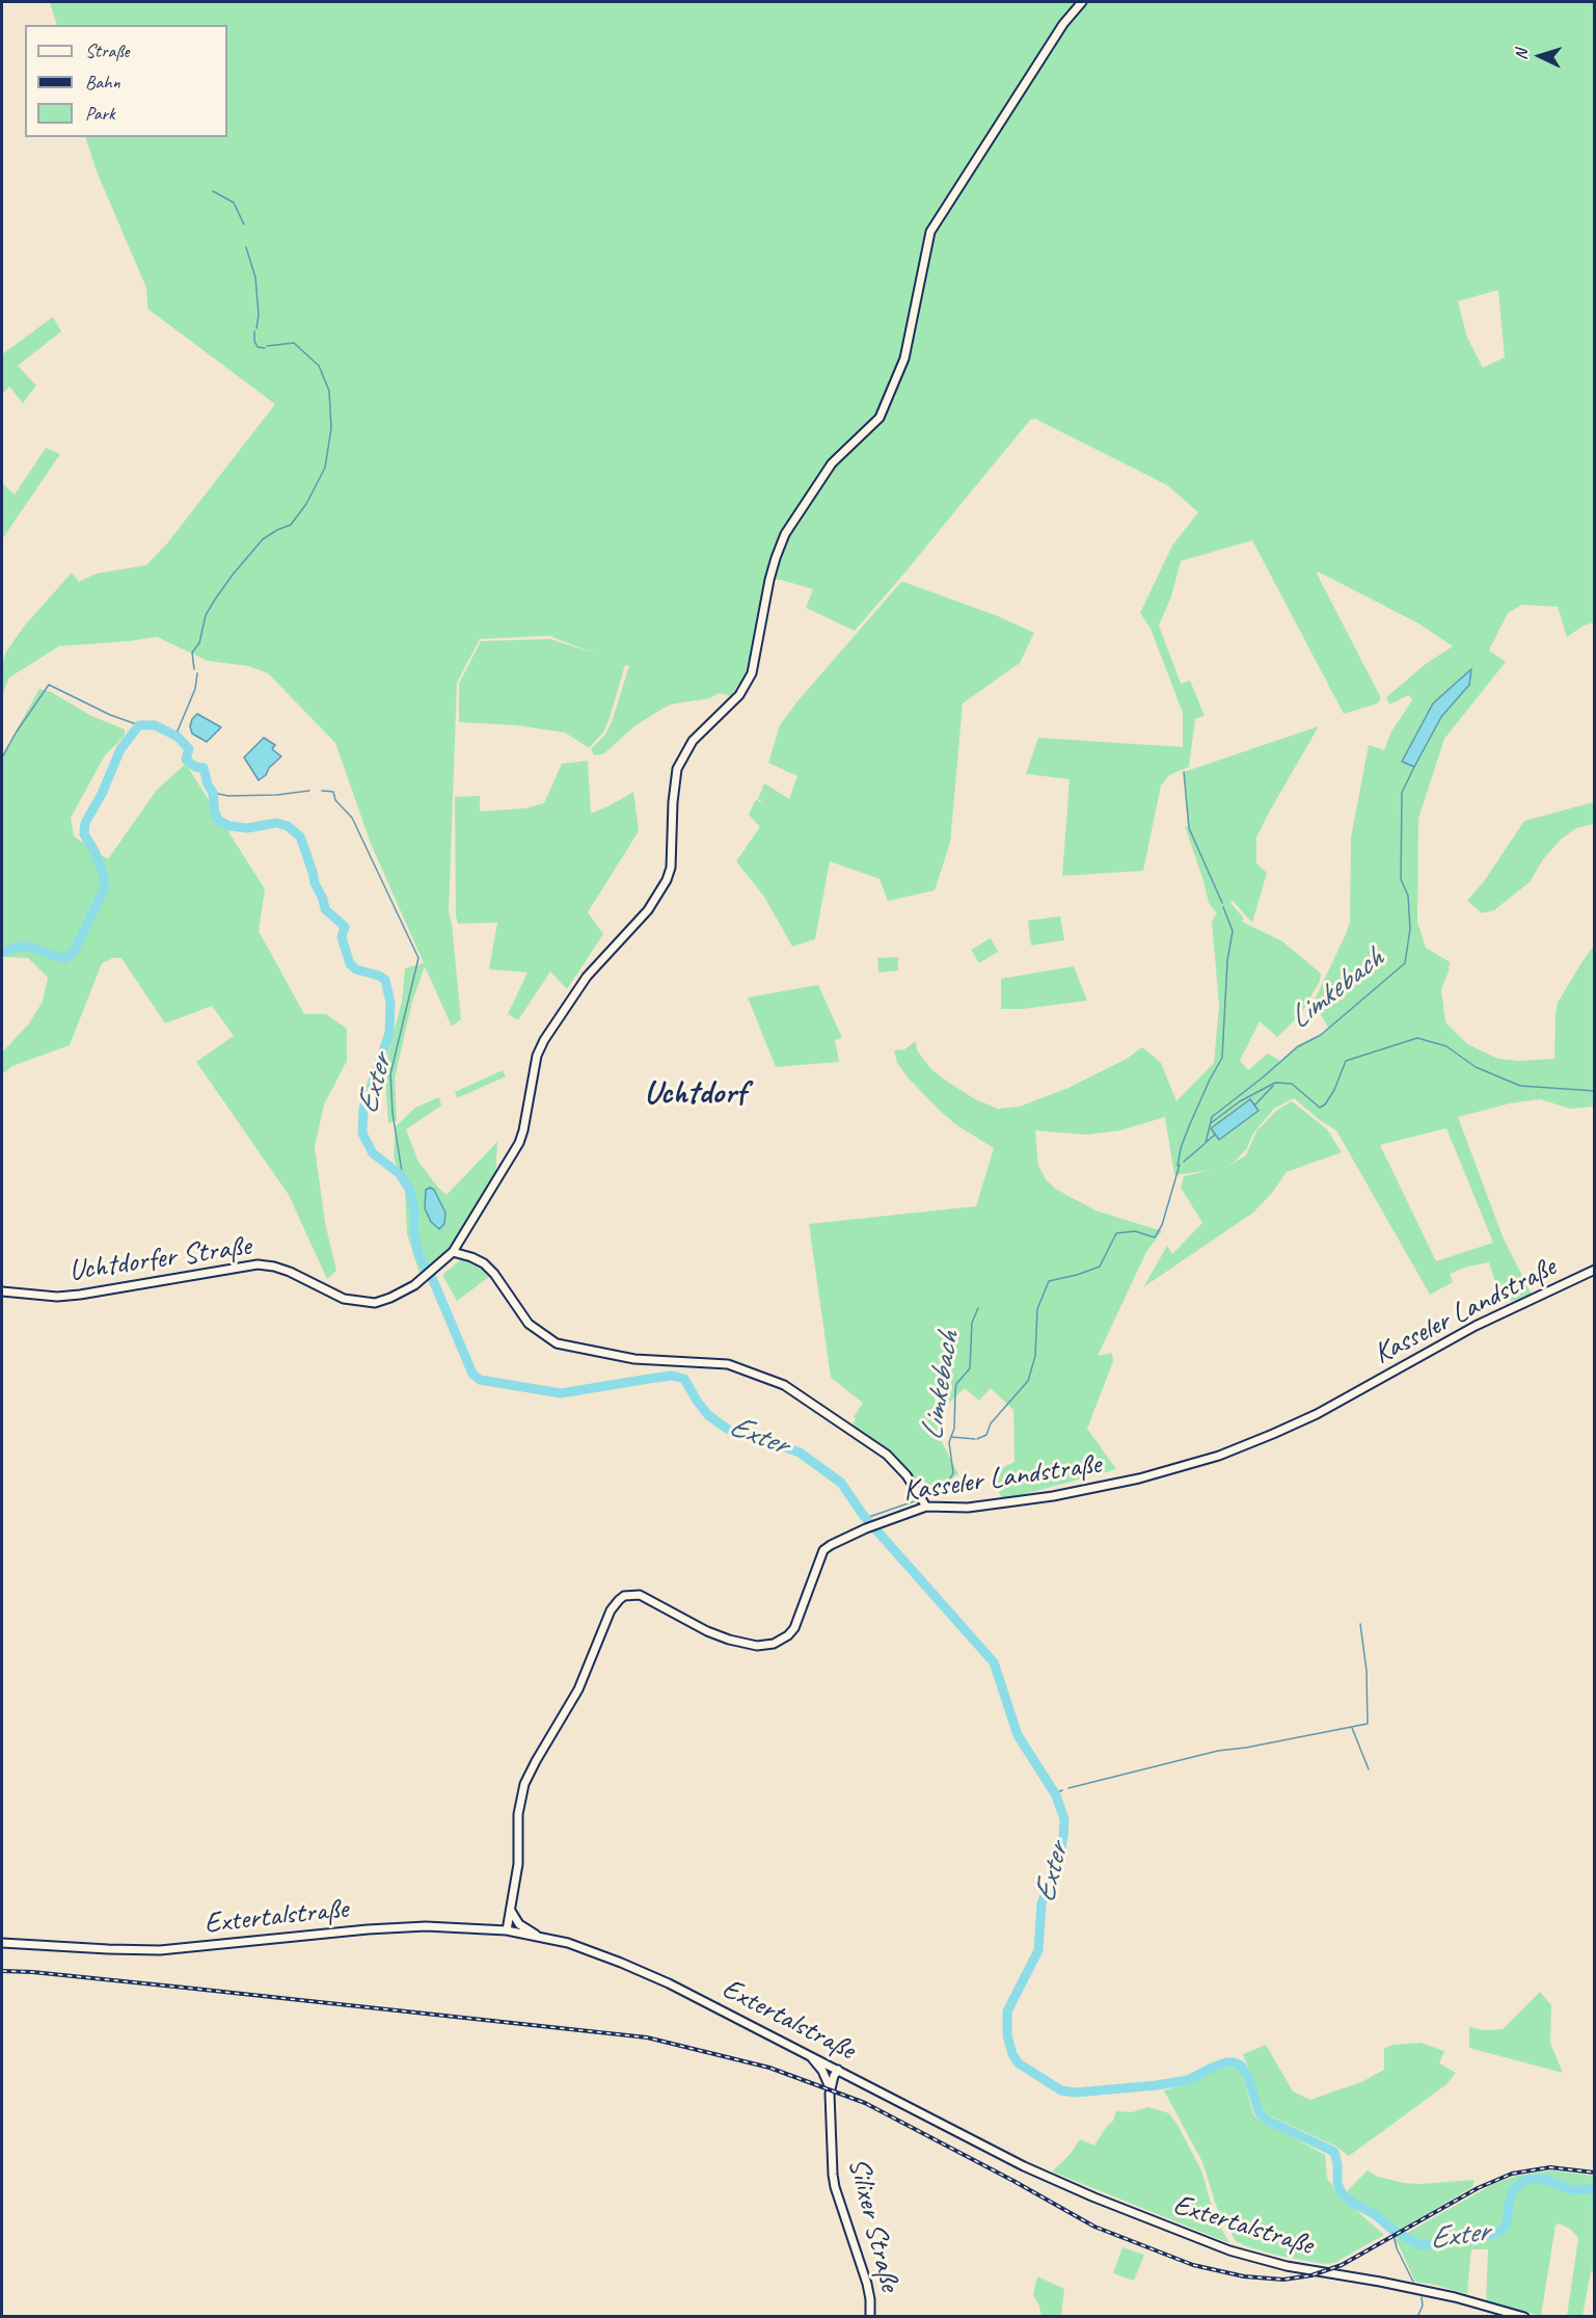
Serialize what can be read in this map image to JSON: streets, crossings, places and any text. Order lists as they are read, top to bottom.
{
  "streets": {
    "street": [
      "Uchtdorfer Straße",
      "Kasseler Landstraße",
      "Extertalstraße",
      "Silixer Straße"
    ]
  },
  "crossings": [
    ["Kasseler Landstraße", "Extertalstraße"],
    ["Extertalstraße", "Silixer Straße"]
  ],
  "districts": ["Uchtdorf"],
  "water": ["Limkebach", "Exter"],
  "legend": ["Straße", "Bahn", "Park"],
  "north": "left"
}
